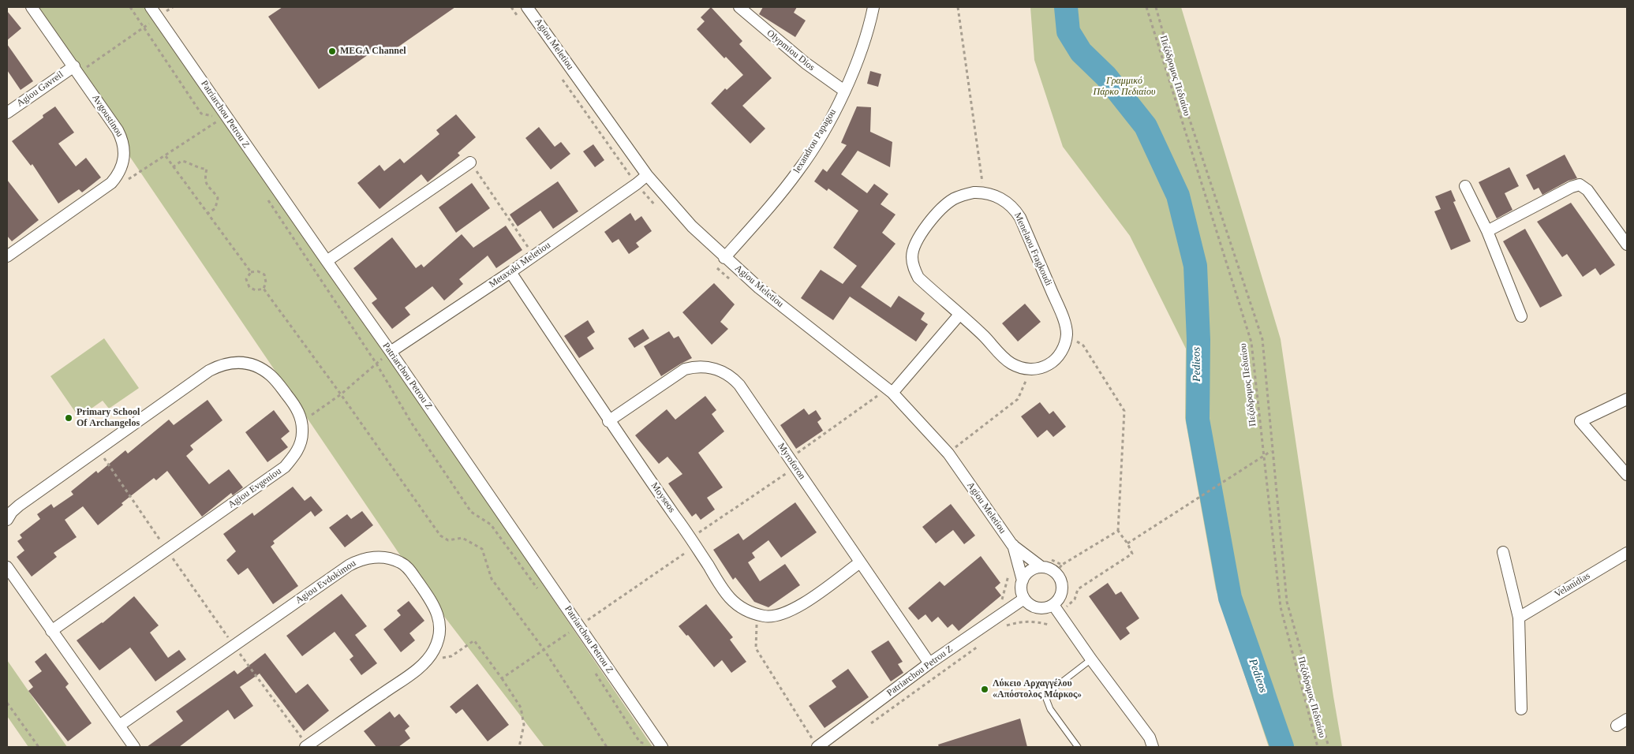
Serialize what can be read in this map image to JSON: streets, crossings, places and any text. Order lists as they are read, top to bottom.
{
  "streets": {
    "street": [
      "Agiou Meletiou",
      "Olypmiou Dios",
      "Agiou Gavreil",
      "Patriarchou Petrou Z",
      "Avgoustinou",
      "lexandrou Papagou",
      "Menelaou Fragkoudi",
      "Metaxaki Meletiou",
      "Myroforon",
      "Agiou Evgeniou",
      "Moyseos",
      "Agiou Evdokimou",
      "Velanidias"
    ],
    "path": ["Πεζόδρομος Πεδιαίου"]
  },
  "crossings": [
    ["Agiou Meletiou", "Patriarchou Petrou Z"],
    ["Agiou Meletiou", "lexandrou Papagou"],
    ["Agiou Meletiou", "Metaxaki Meletiou"],
    ["Olypmiou Dios", "lexandrou Papagou"],
    ["Agiou Gavreil", "Avgoustinou"],
    ["Patriarchou Petrou Z", "Metaxaki Meletiou"],
    ["Patriarchou Petrou Z", "Myroforon"],
    ["Metaxaki Meletiou", "Moyseos"],
    ["Myroforon", "Moyseos"]
  ],
  "water": ["Pedieos"],
  "parks": ["Γραμμικό Πάρκο Πεδιαίου"],
  "places": ["MEGA Channel", "Primary School Of Archangelos", "Λύκειο Αρχαγγέλου «Απόστολος Μάρκος»"]
}
